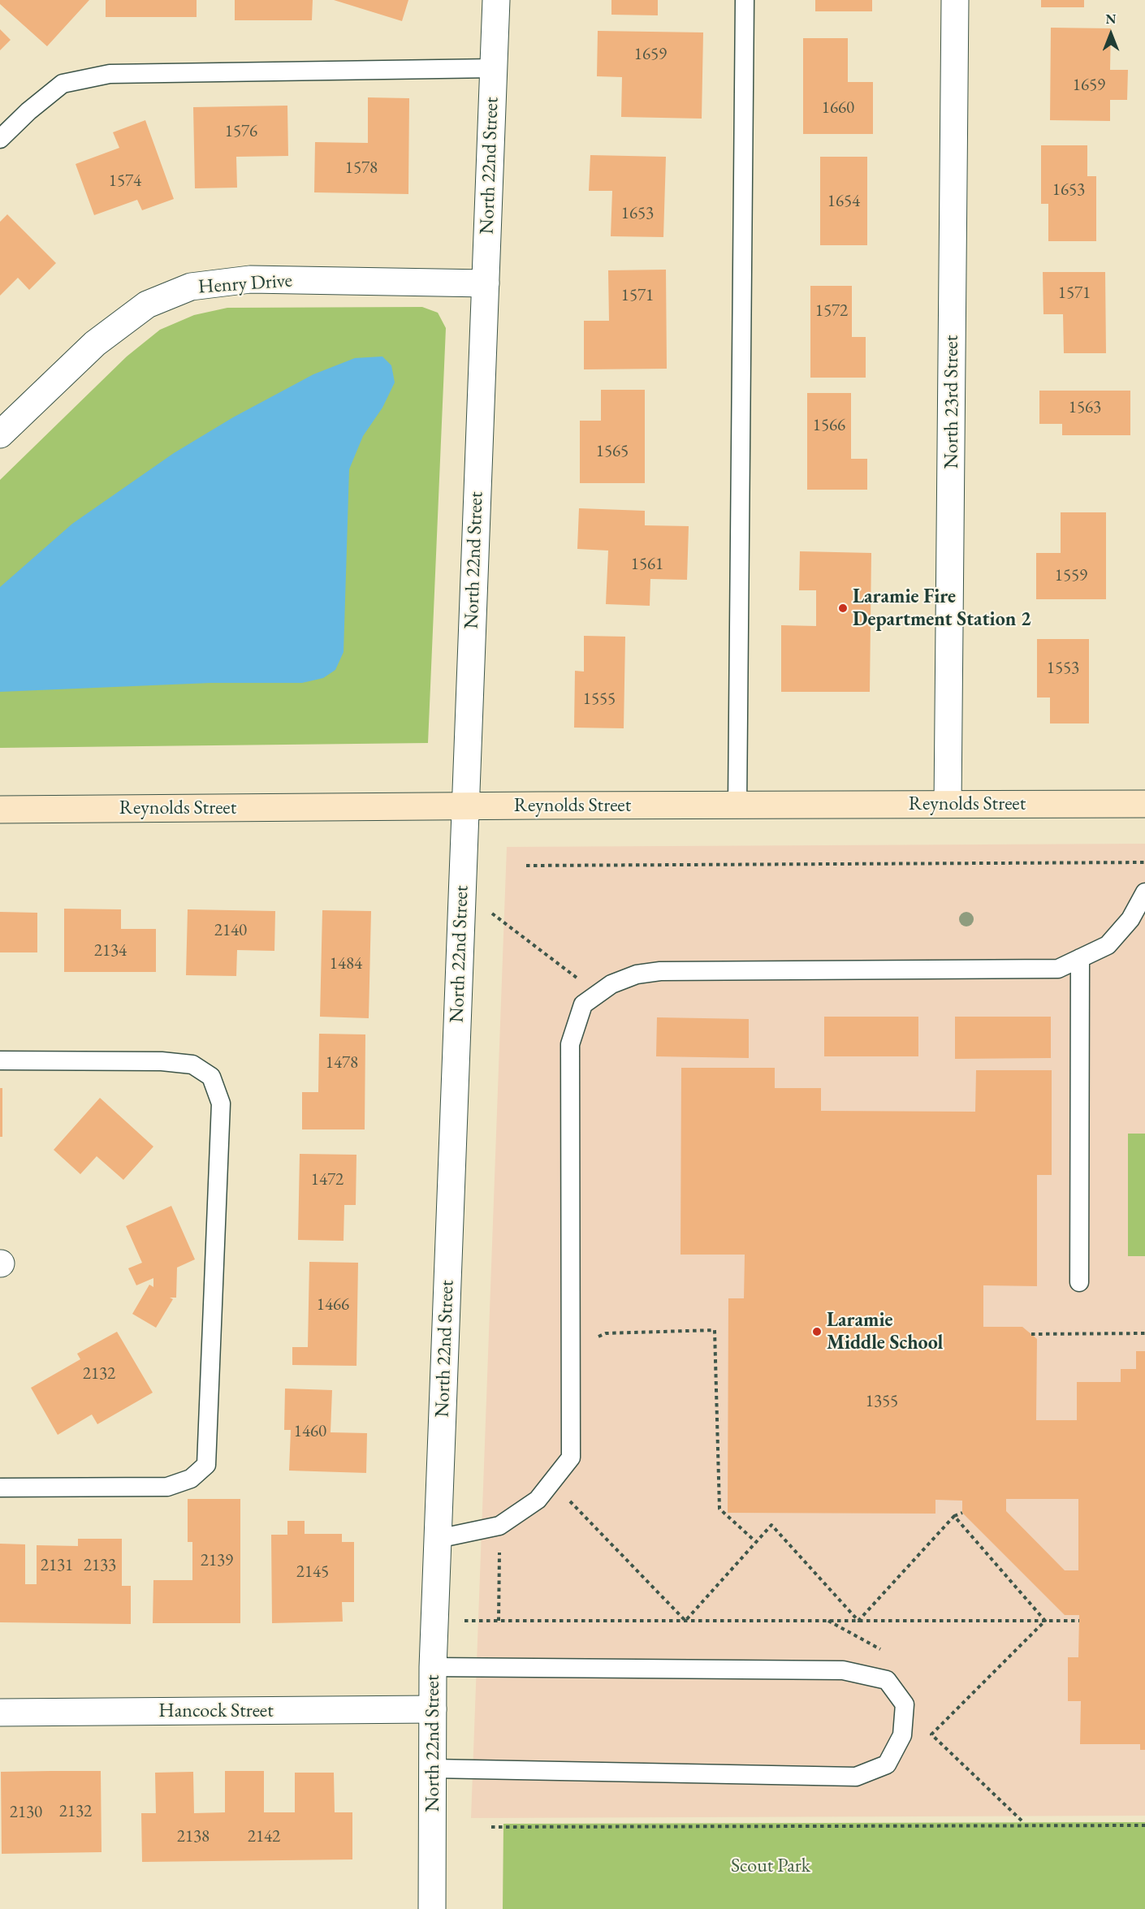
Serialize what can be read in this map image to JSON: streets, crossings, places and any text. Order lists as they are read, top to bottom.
{
  "streets": {
    "main road": ["Reynolds Street"],
    "street": [
      "North 22nd Street",
      "Henry Drive",
      "North 23rd Street",
      "Hancock Street"
    ]
  },
  "crossings": [
    ["North 22nd Street", "Henry Drive"],
    ["North 22nd Street", "Reynolds Street"],
    ["North 22nd Street", "Hancock Street"],
    ["North 23rd Street", "Reynolds Street"]
  ],
  "parks": ["Scout Park"],
  "places": ["Laramie Fire Department Station 2", "Laramie Middle School"],
  "house_numbers": [
    "1659",
    "1659",
    "1660",
    "1576",
    "1578",
    "1574",
    "1653",
    "1654",
    "1653",
    "1571",
    "1571",
    "1572",
    "1563",
    "1566",
    "1565",
    "1561",
    "1559",
    "1553",
    "1555",
    "2140",
    "2134",
    "1484",
    "1478",
    "1472",
    "1466",
    "2132",
    "1355",
    "1460",
    "2139",
    "2131",
    "2133",
    "2145",
    "2132",
    "2130",
    "2138",
    "2142"
  ],
  "north": "top"
}
